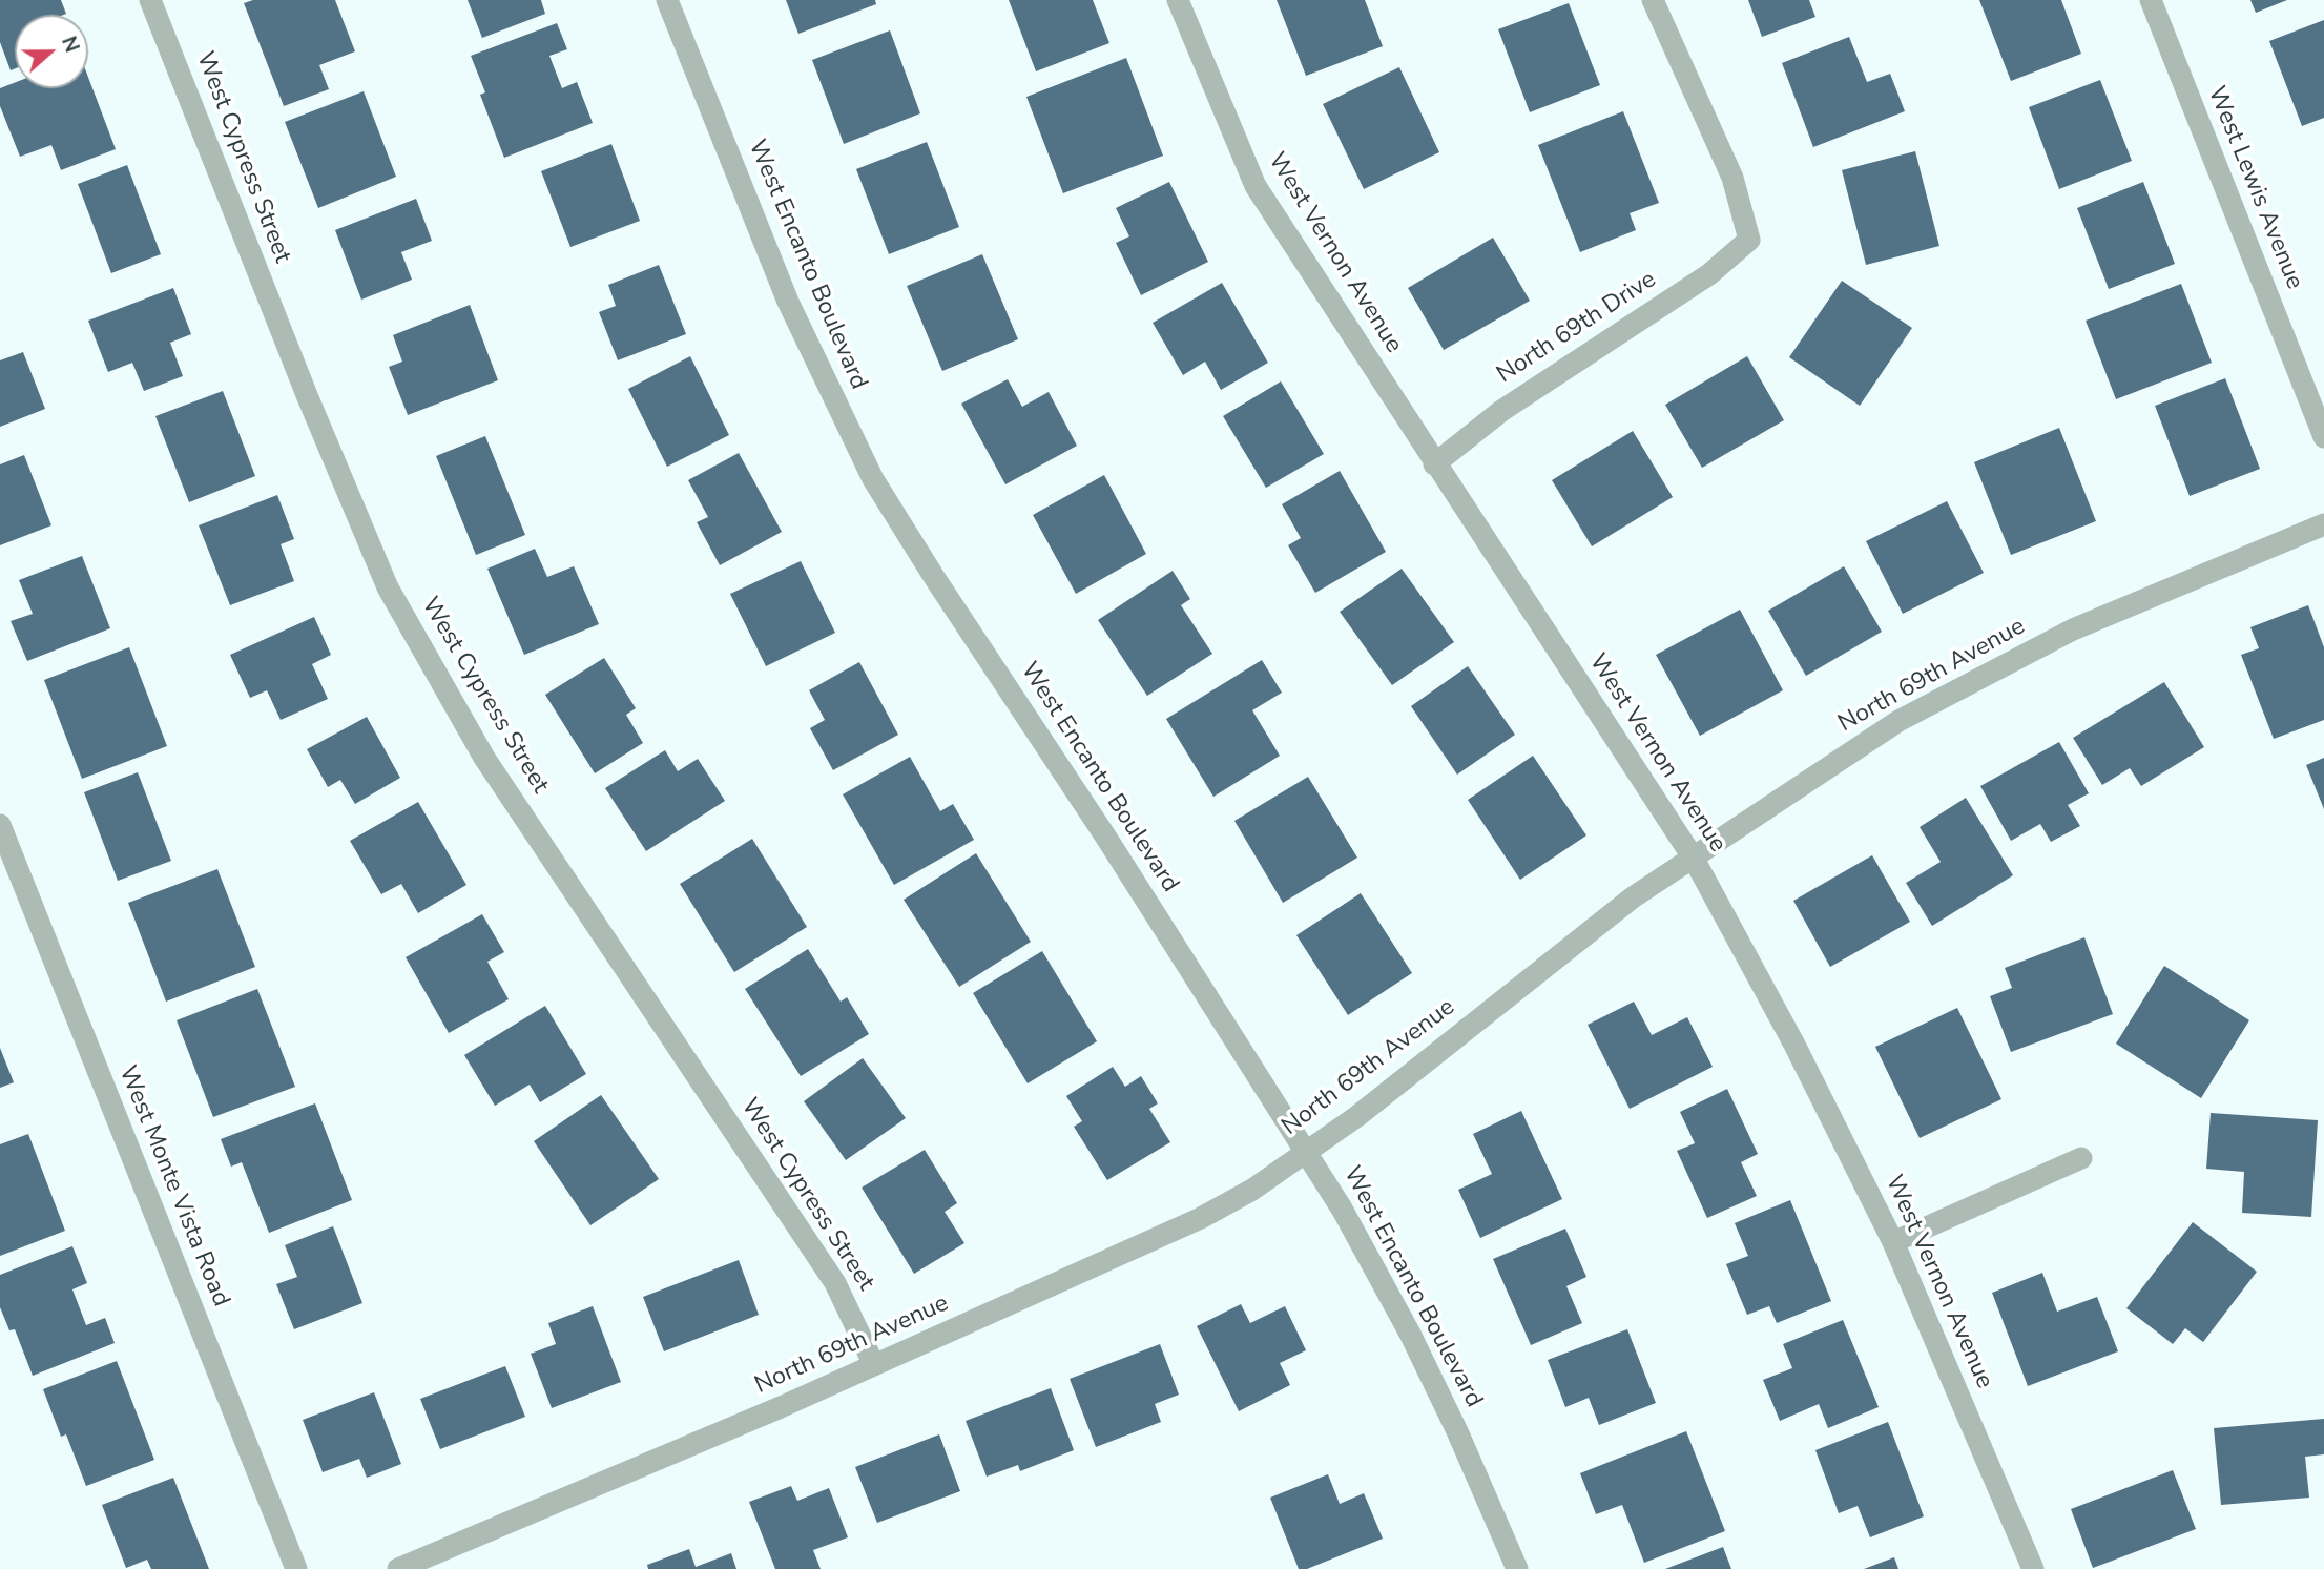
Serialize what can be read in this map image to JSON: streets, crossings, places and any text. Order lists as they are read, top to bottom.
{
  "streets": {
    "street": [
      "West Cypress Street",
      "West Lewis Avenue",
      "West Vernon Avenue",
      "West Encanto Boulevard",
      "North 69th Drive",
      "North 69th Avenue",
      "West Monte Vista Road"
    ]
  },
  "crossings": [
    ["West Cypress Street", "North 69th Avenue"],
    ["West Vernon Avenue", "North 69th Drive"],
    ["West Vernon Avenue", "North 69th Avenue"],
    ["West Encanto Boulevard", "North 69th Avenue"]
  ],
  "north": "right"
}
